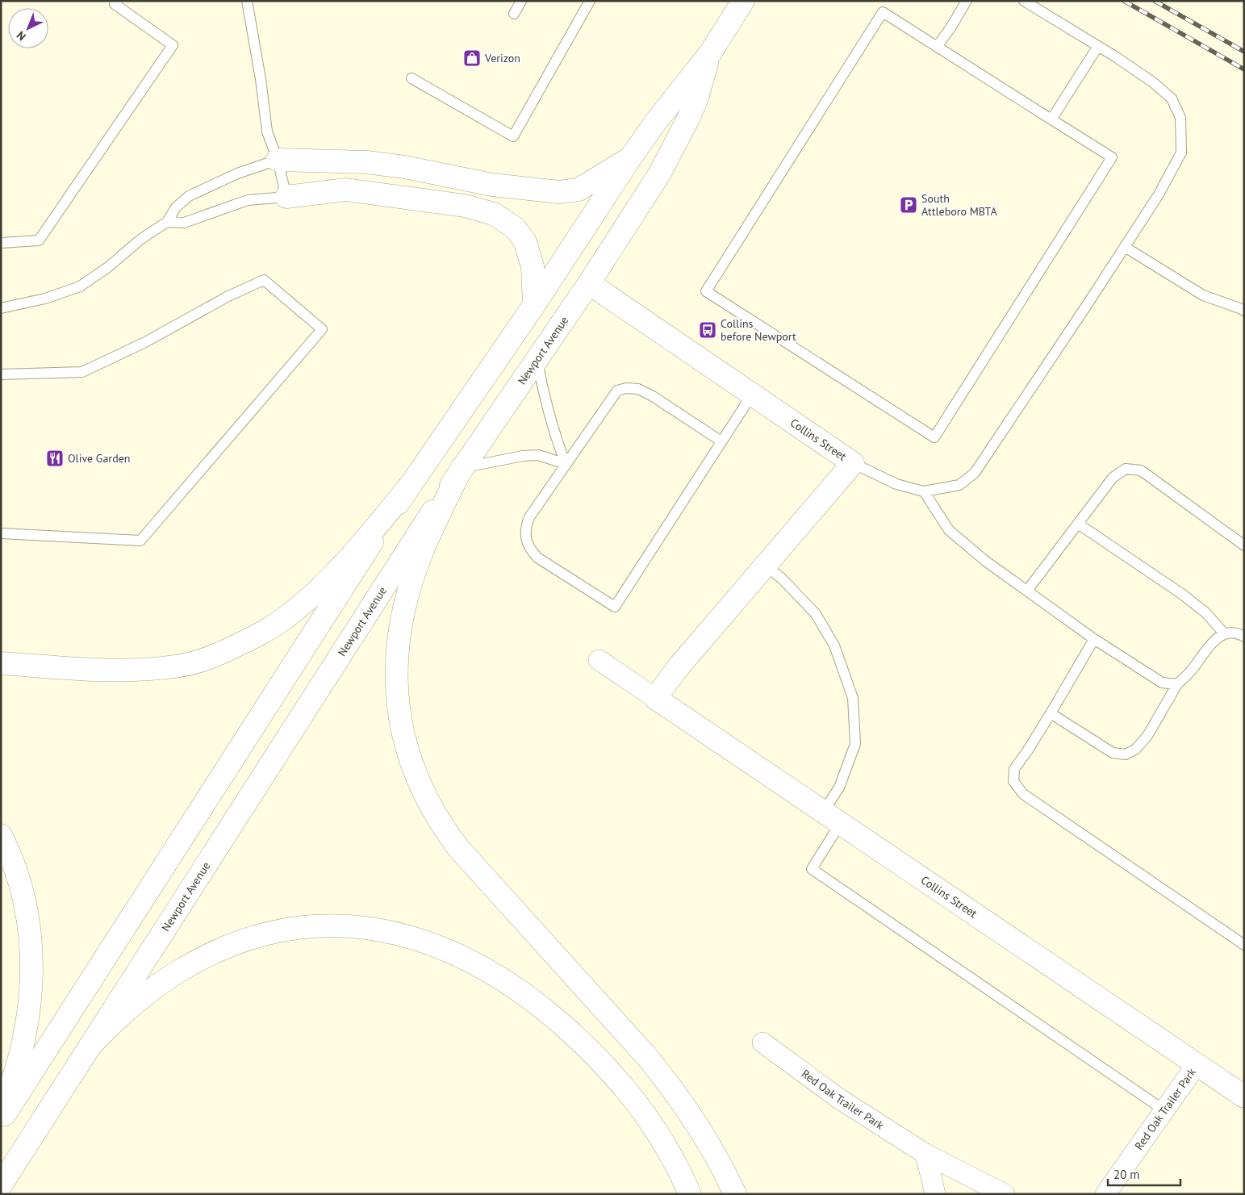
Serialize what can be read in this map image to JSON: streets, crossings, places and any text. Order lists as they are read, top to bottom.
{
  "streets": {
    "main road": ["Newport Avenue", "Collins Street"],
    "street": ["Red Oak Trailer Park"]
  },
  "crossings": [
    ["Newport Avenue", "Collins Street"],
    ["Collins Street", "Red Oak Trailer Park"]
  ],
  "places": {
    "shop": ["Verizon"],
    "parking": ["South Attleboro MBTA"],
    "bus stop": ["Collins before Newport"],
    "restaurant": ["Olive Garden"]
  },
  "scale_bar": "20 m",
  "north": "bottom left"
}
